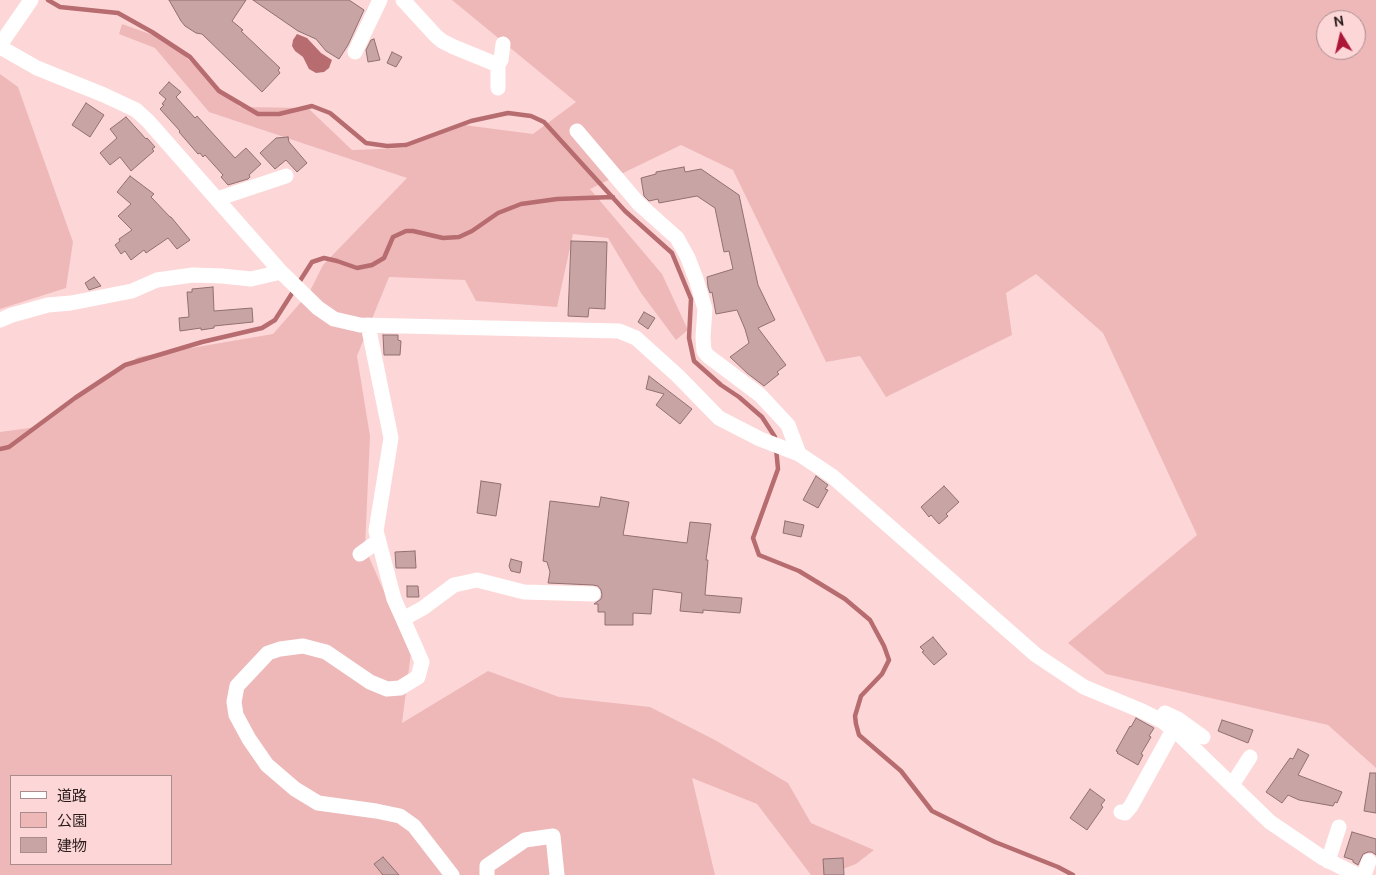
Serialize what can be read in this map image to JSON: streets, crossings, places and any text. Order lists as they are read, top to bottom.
{
  "legend": ["道路", "公園", "建物"],
  "north": "top"
}
